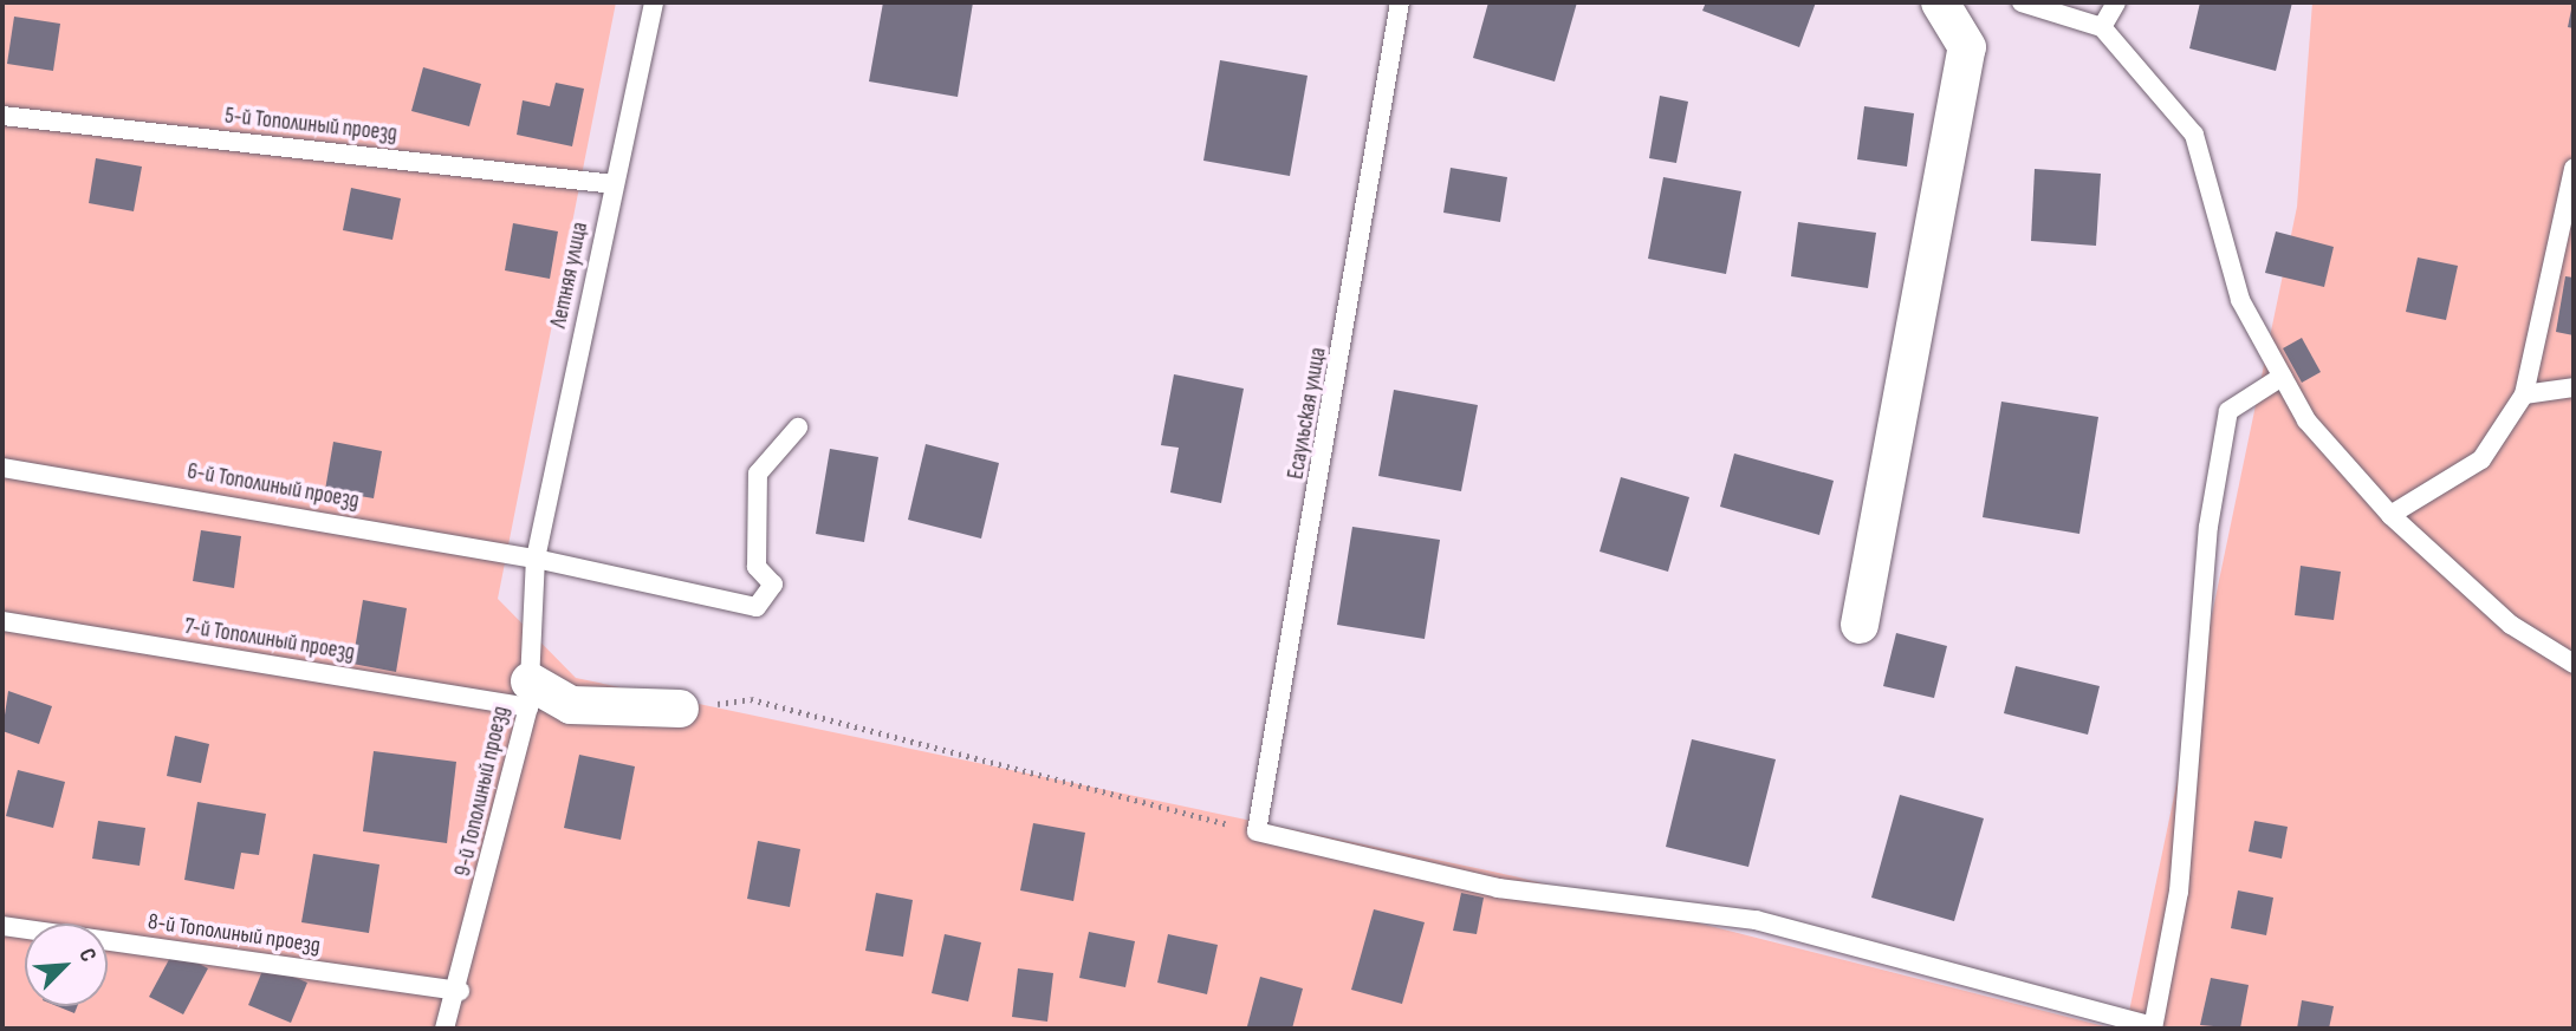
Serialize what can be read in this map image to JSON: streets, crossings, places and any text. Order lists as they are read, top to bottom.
{
  "streets": {
    "lane": [
      "5-й Тополиный проезд",
      "Летняя улица",
      "Есаульская улица",
      "6-й Тополиный проезд",
      "7-й Тополиный проезд",
      "9-й Тополиный проезд",
      "8-й Тополиный проезд"
    ]
  },
  "crossings": [
    ["5-й Тополиный проезд", "Летняя улица"],
    ["Летняя улица", "6-й Тополиный проезд"],
    ["Летняя улица", "9-й Тополиный проезд"],
    ["6-й Тополиный проезд", "9-й Тополиный проезд"],
    ["7-й Тополиный проезд", "9-й Тополиный проезд"],
    ["9-й Тополиный проезд", "8-й Тополиный проезд"]
  ],
  "north": "top right"
}
